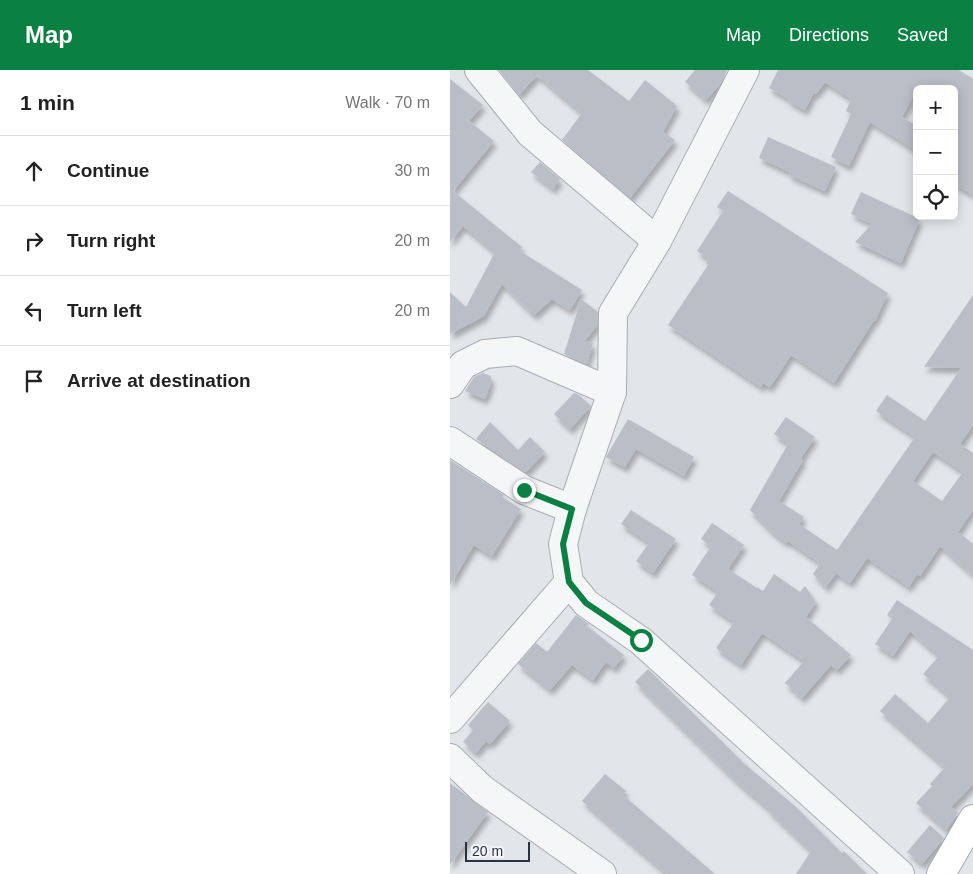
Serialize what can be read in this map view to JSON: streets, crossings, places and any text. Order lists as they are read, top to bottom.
{
  "scale_bar": "20 m",
  "page": {
    "header": "Map",
    "nav": ["Map", "Directions", "Saved"],
    "heading": ["1 min", "Walk · 70 m"],
    "map_buttons": ["+", "−"],
    "list": [
      ["Continue", "30 m"],
      ["Turn right", "20 m"],
      ["Turn left", "20 m"],
      "Arrive at destination"
    ],
    "scale": "20 m"
  }
}
